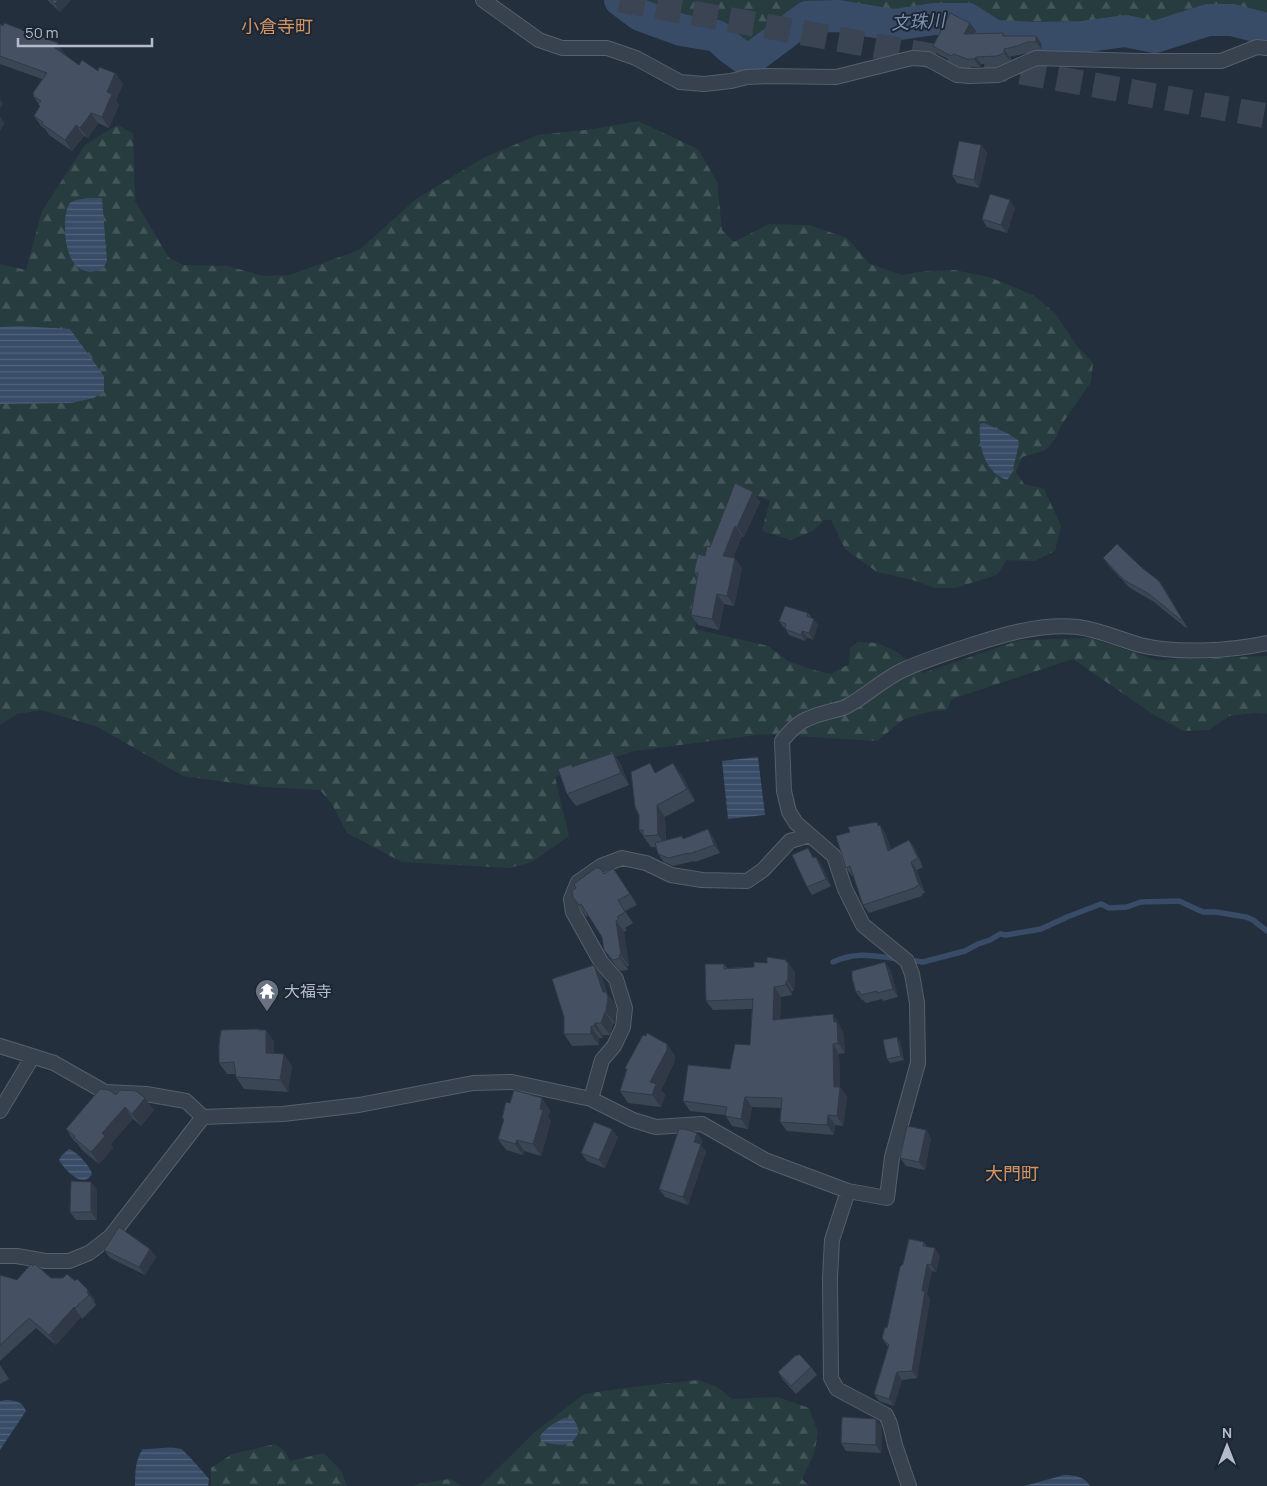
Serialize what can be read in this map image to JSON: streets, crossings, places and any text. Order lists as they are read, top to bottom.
{
  "districts": ["小倉寺町", "大門町"],
  "water": ["文珠川"],
  "places": {
    "temple": ["大福寺"]
  },
  "scale_bar": "50 m",
  "north": "top"
}
